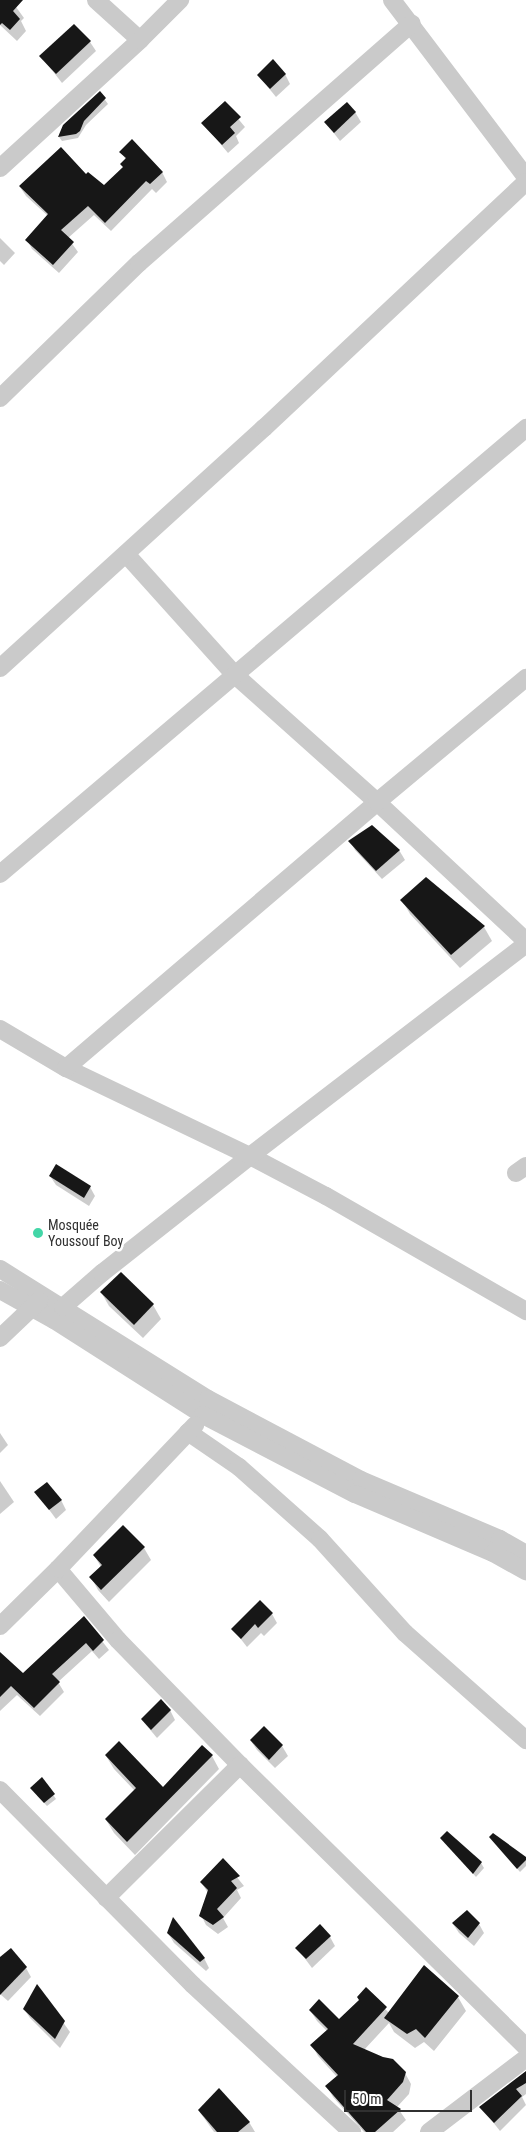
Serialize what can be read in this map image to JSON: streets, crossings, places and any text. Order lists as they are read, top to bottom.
{
  "places": ["Mosquée Youssouf Boy"],
  "scale_bar": "50 m"
}
